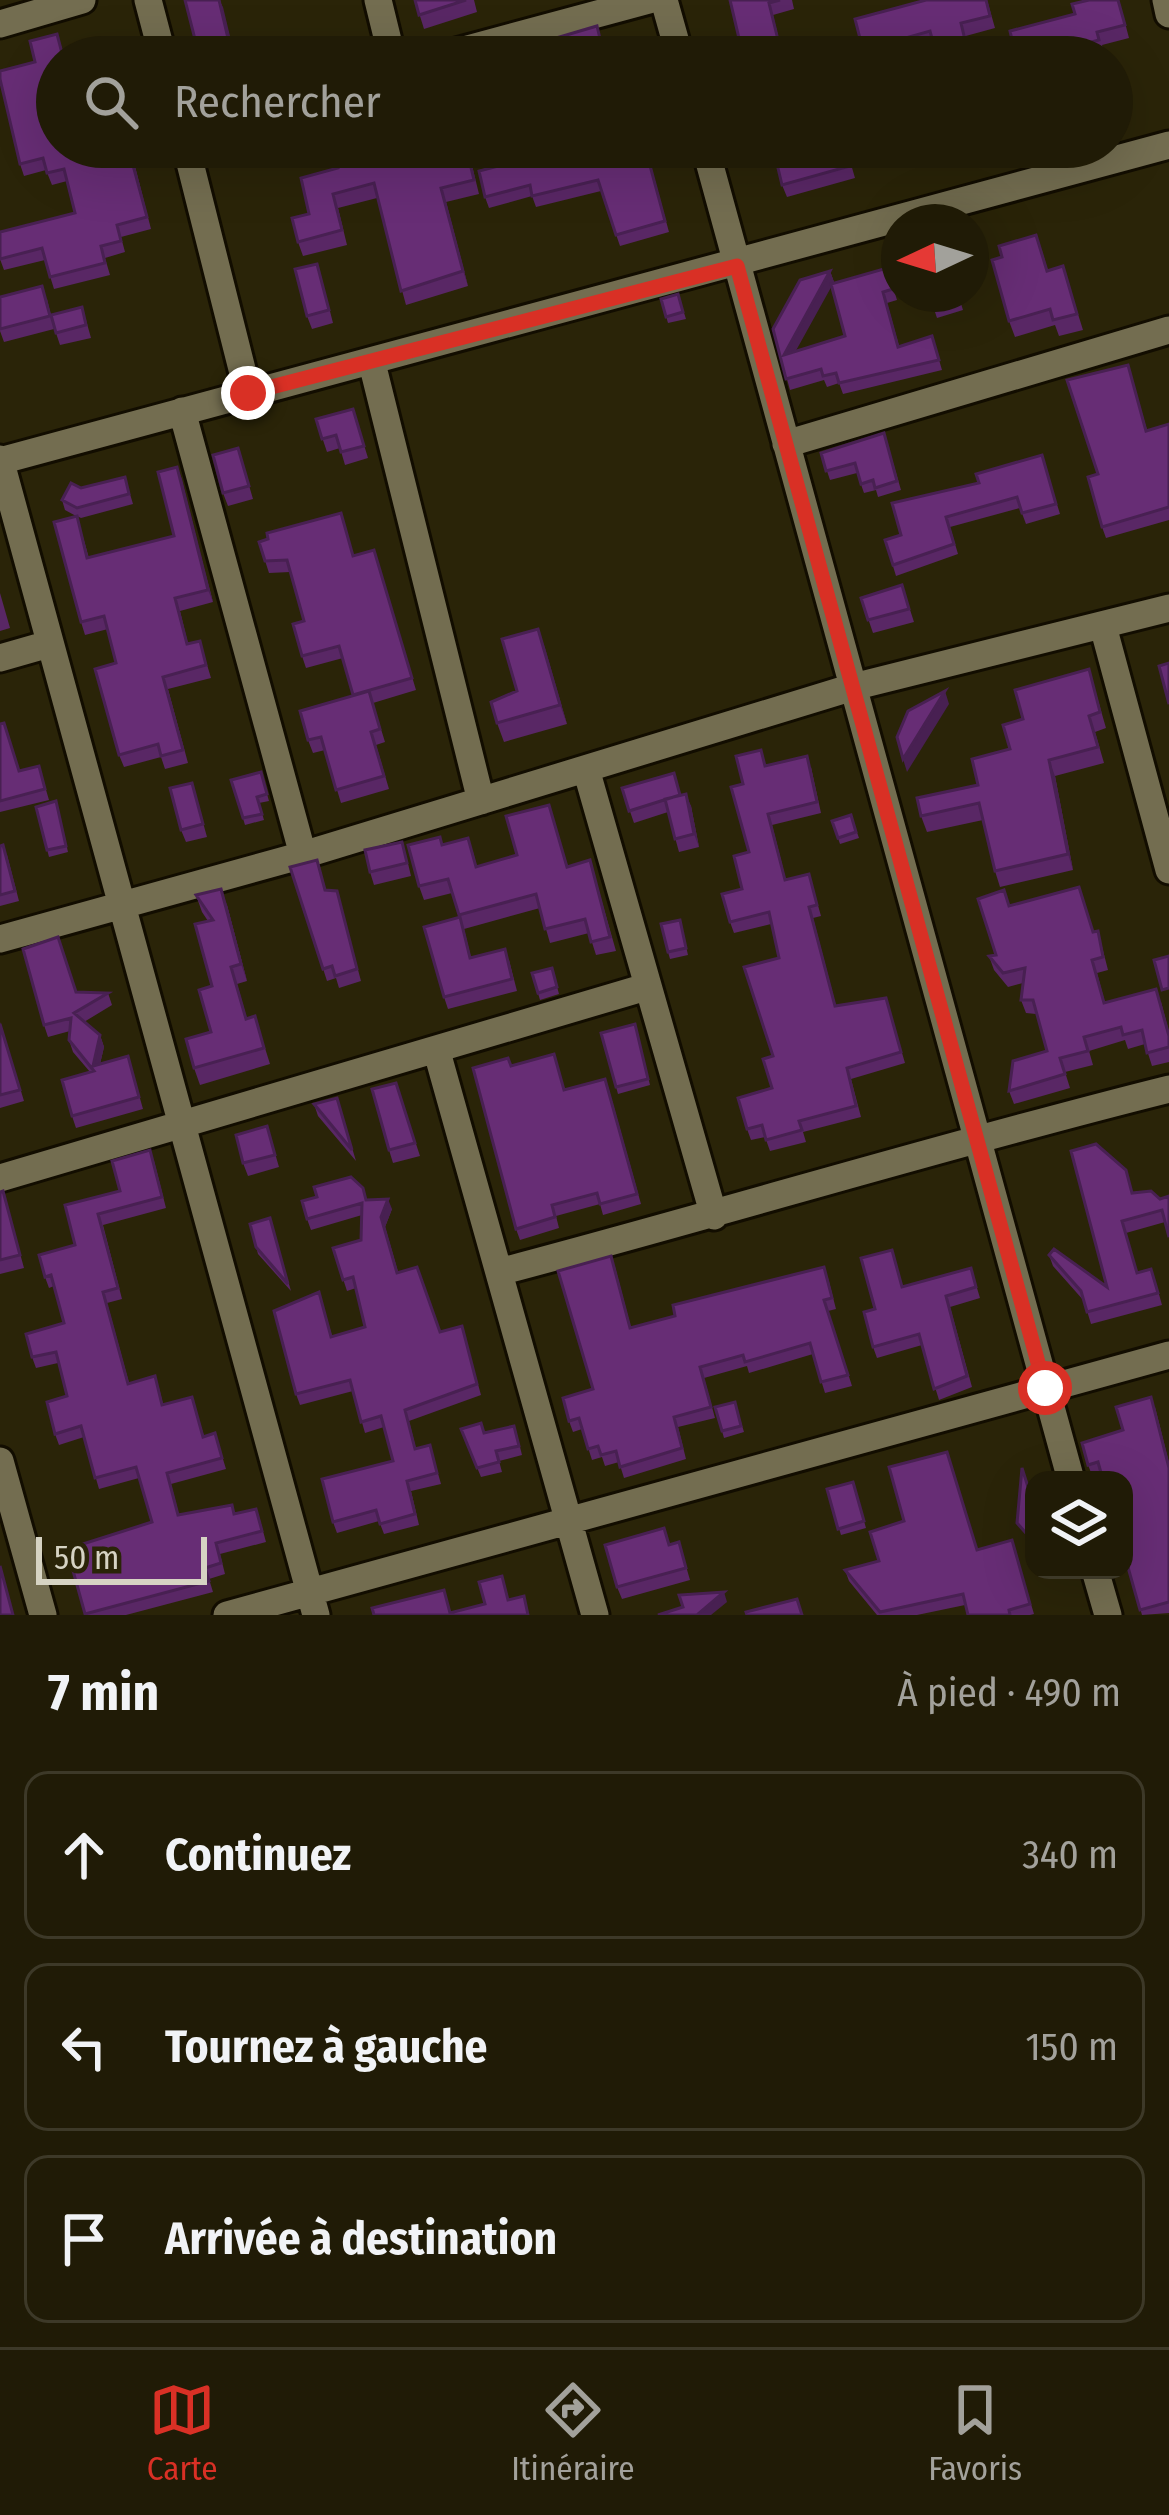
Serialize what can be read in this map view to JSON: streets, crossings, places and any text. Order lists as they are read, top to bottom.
{
  "scale_bar": "50 m",
  "north": "left",
  "page": {
    "search": "Rechercher",
    "scale": "50 m",
    "heading": ["7 min", "À pied · 490 m"],
    "list": [
      ["Continuez", "340 m"],
      ["Tournez à gauche", "150 m"],
      "Arrivée à destination"
    ],
    "nav": ["Carte", "Itinéraire", "Favoris"]
  }
}
